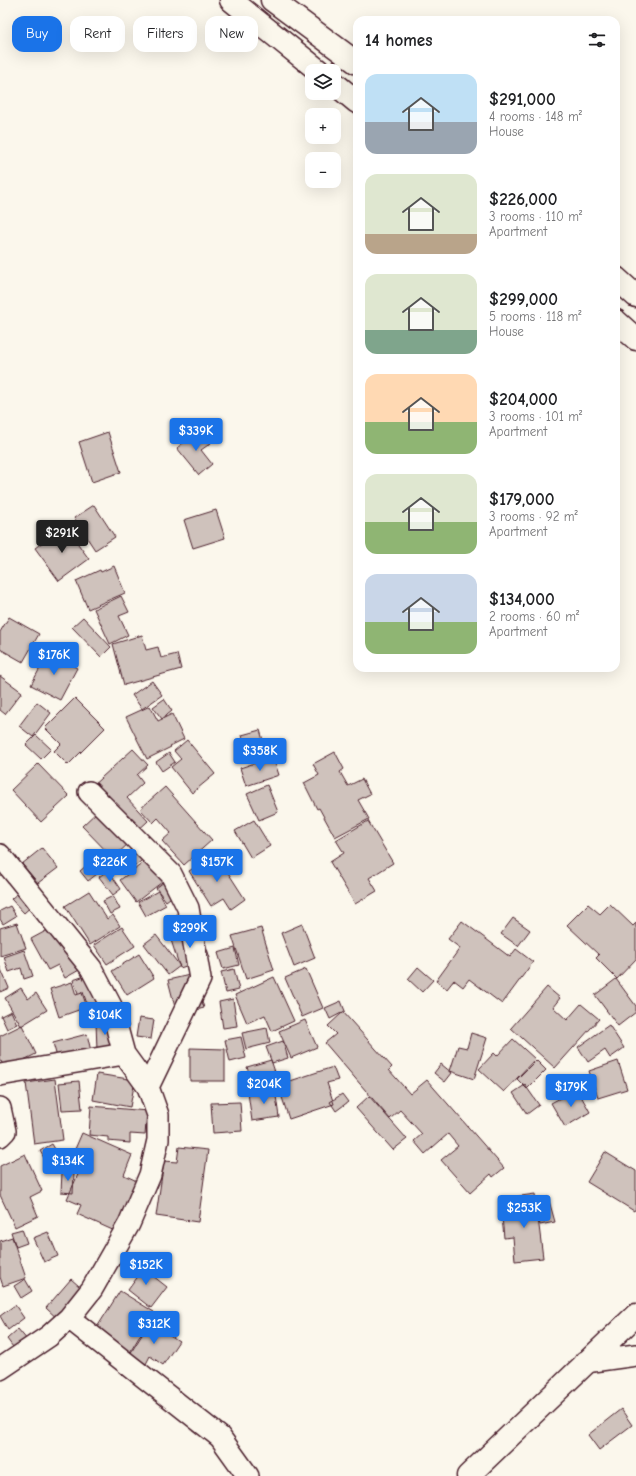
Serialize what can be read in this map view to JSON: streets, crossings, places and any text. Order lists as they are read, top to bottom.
{
  "page": {
    "chip": [
      "Buy",
      "Rent",
      "Filters",
      "New"
    ],
    "heading": "14 homes",
    "map_buttons": ["+", "−"],
    "list": [
      {
        "name": "$291,000",
        "note": "4 rooms · 148 m² · House"
      },
      {
        "name": "$226,000",
        "note": "3 rooms · 110 m² · Apartment"
      },
      {
        "name": "$299,000",
        "note": "5 rooms · 118 m² · House"
      },
      {
        "name": "$204,000",
        "note": "3 rooms · 101 m² · Apartment"
      },
      {
        "name": "$179,000",
        "note": "3 rooms · 92 m² · Apartment"
      },
      {
        "name": "$134,000",
        "note": "2 rooms · 60 m² · Apartment"
      }
    ],
    "price": [
      "$339K",
      "$291K",
      "$176K",
      "$358K",
      "$226K",
      "$157K",
      "$299K",
      "$104K",
      "$204K",
      "$179K",
      "$134K",
      "$253K",
      "$152K",
      "$312K"
    ]
  }
}
